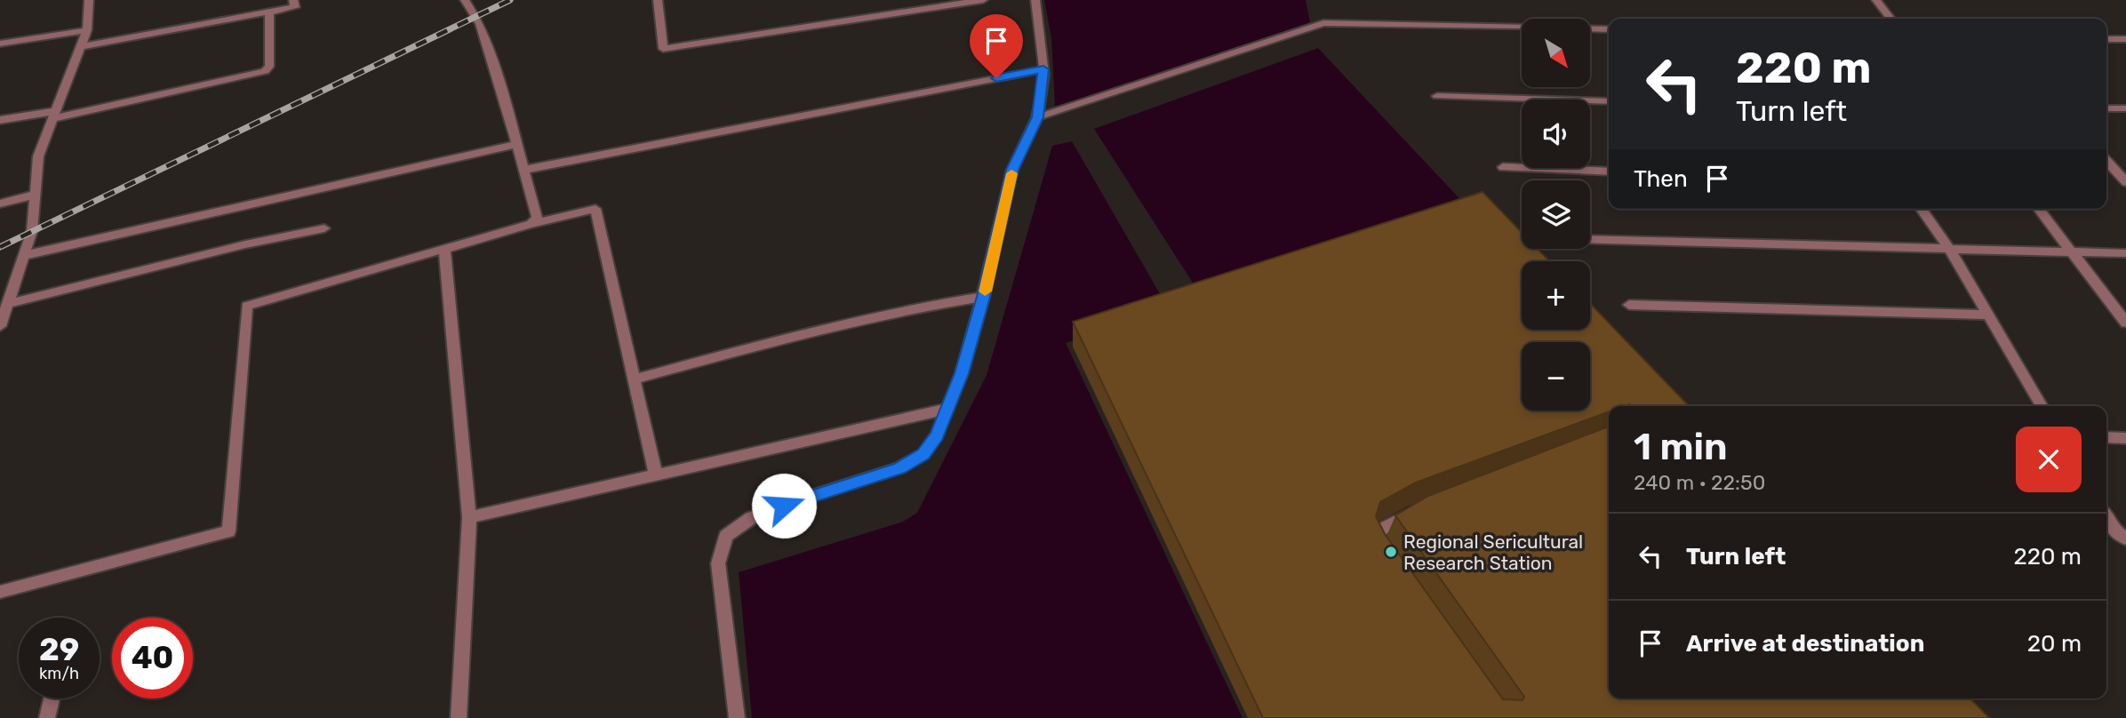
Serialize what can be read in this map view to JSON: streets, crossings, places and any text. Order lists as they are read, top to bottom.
{
  "places": ["Regional Sericultural Research Station"],
  "north": "bottom right",
  "page": {
    "map_buttons": ["+", "−"],
    "turn": ["220 m", "Turn left"],
    "then": "Then",
    "heading": ["1 min", "240 m · 22:50"],
    "list": [
      {
        "name": "Turn left",
        "value": "220 m"
      },
      {
        "name": "Arrive at destination",
        "value": "20 m"
      }
    ],
    "speed": "29 km/h",
    "limit": "40"
  }
}
